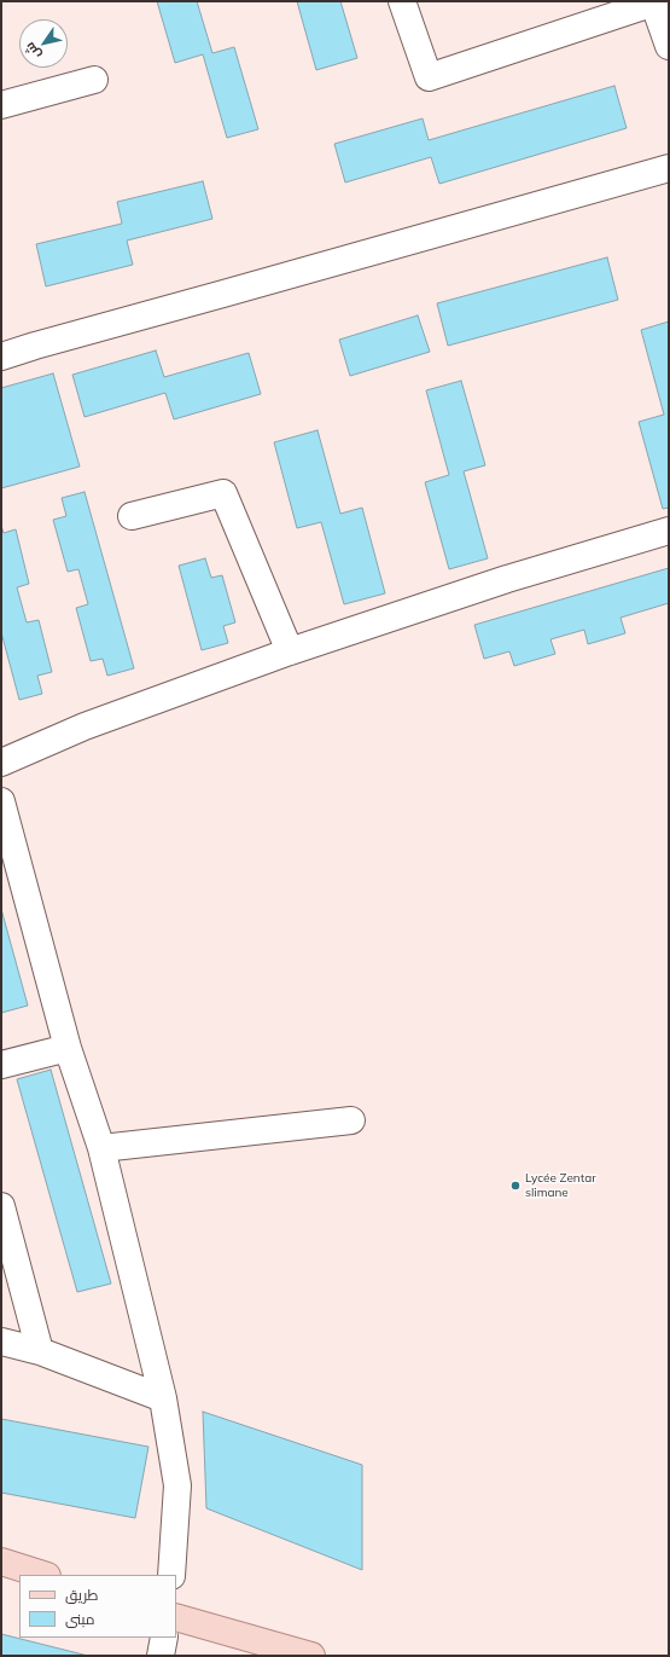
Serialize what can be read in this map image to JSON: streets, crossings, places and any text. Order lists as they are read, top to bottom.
{
  "places": ["Lycée Zentar slimane"],
  "legend": ["طريق", "مبنى"],
  "north": "bottom left"
}
